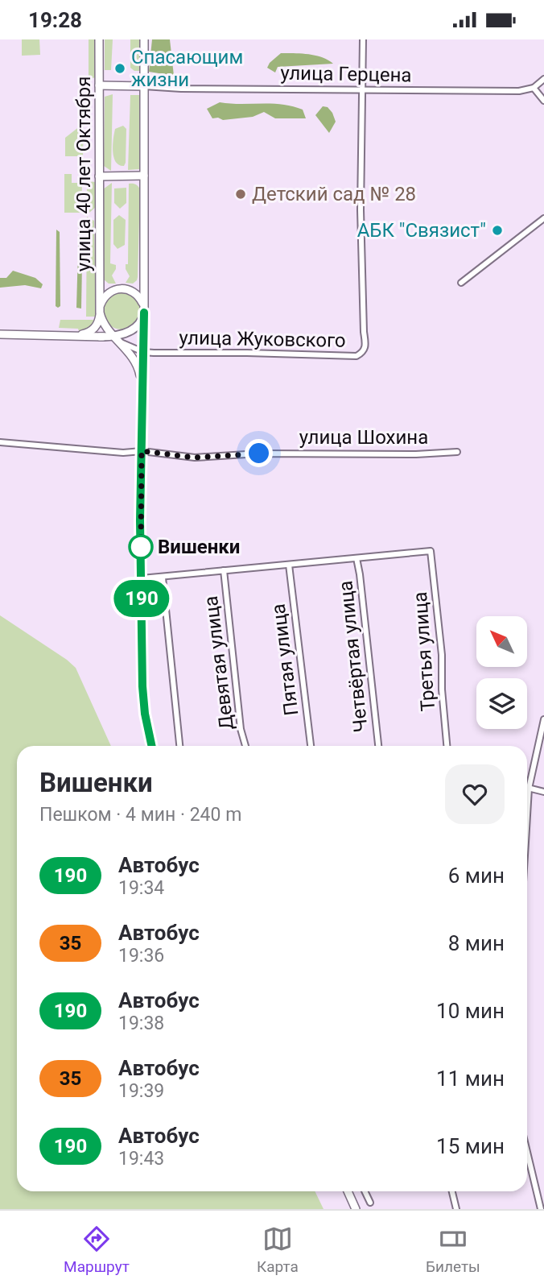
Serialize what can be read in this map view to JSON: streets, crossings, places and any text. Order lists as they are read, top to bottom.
{
  "streets": {
    "main road": ["улица 40 лет Октября"],
    "street": [
      "улица Герцена",
      "улица Жуковского",
      "улица Шохина",
      "Третья улица",
      "Четвёртая улица",
      "Пятая улица",
      "Девятая улица"
    ]
  },
  "crossings": [
    ["улица Герцена", "улица Жуковского"],
    ["улица 40 лет Октября", "улица Жуковского"],
    ["Третья улица", "Четвёртая улица"]
  ],
  "places": [
    "Спасающим жизни",
    "Детский сад № 28",
    "АБК \"Связист\"",
    "Вишенки"
  ],
  "lines": ["bus line 190"],
  "north": "top left",
  "page": {
    "status": "19:28",
    "on_map": "190",
    "heading": ["Вишенки", "Пешком · 4 мин · 240 m"],
    "list": [
      {
        "mark": "190",
        "name": "Автобус",
        "note": "19:34",
        "value": "6 мин"
      },
      {
        "mark": "35",
        "name": "Автобус",
        "note": "19:36",
        "value": "8 мин"
      },
      {
        "mark": "190",
        "name": "Автобус",
        "note": "19:38",
        "value": "10 мин"
      },
      {
        "mark": "35",
        "name": "Автобус",
        "note": "19:39",
        "value": "11 мин"
      },
      {
        "mark": "190",
        "name": "Автобус",
        "note": "19:43",
        "value": "15 мин"
      }
    ],
    "tabs": ["Маршрут", "Карта", "Билеты"]
  }
}
